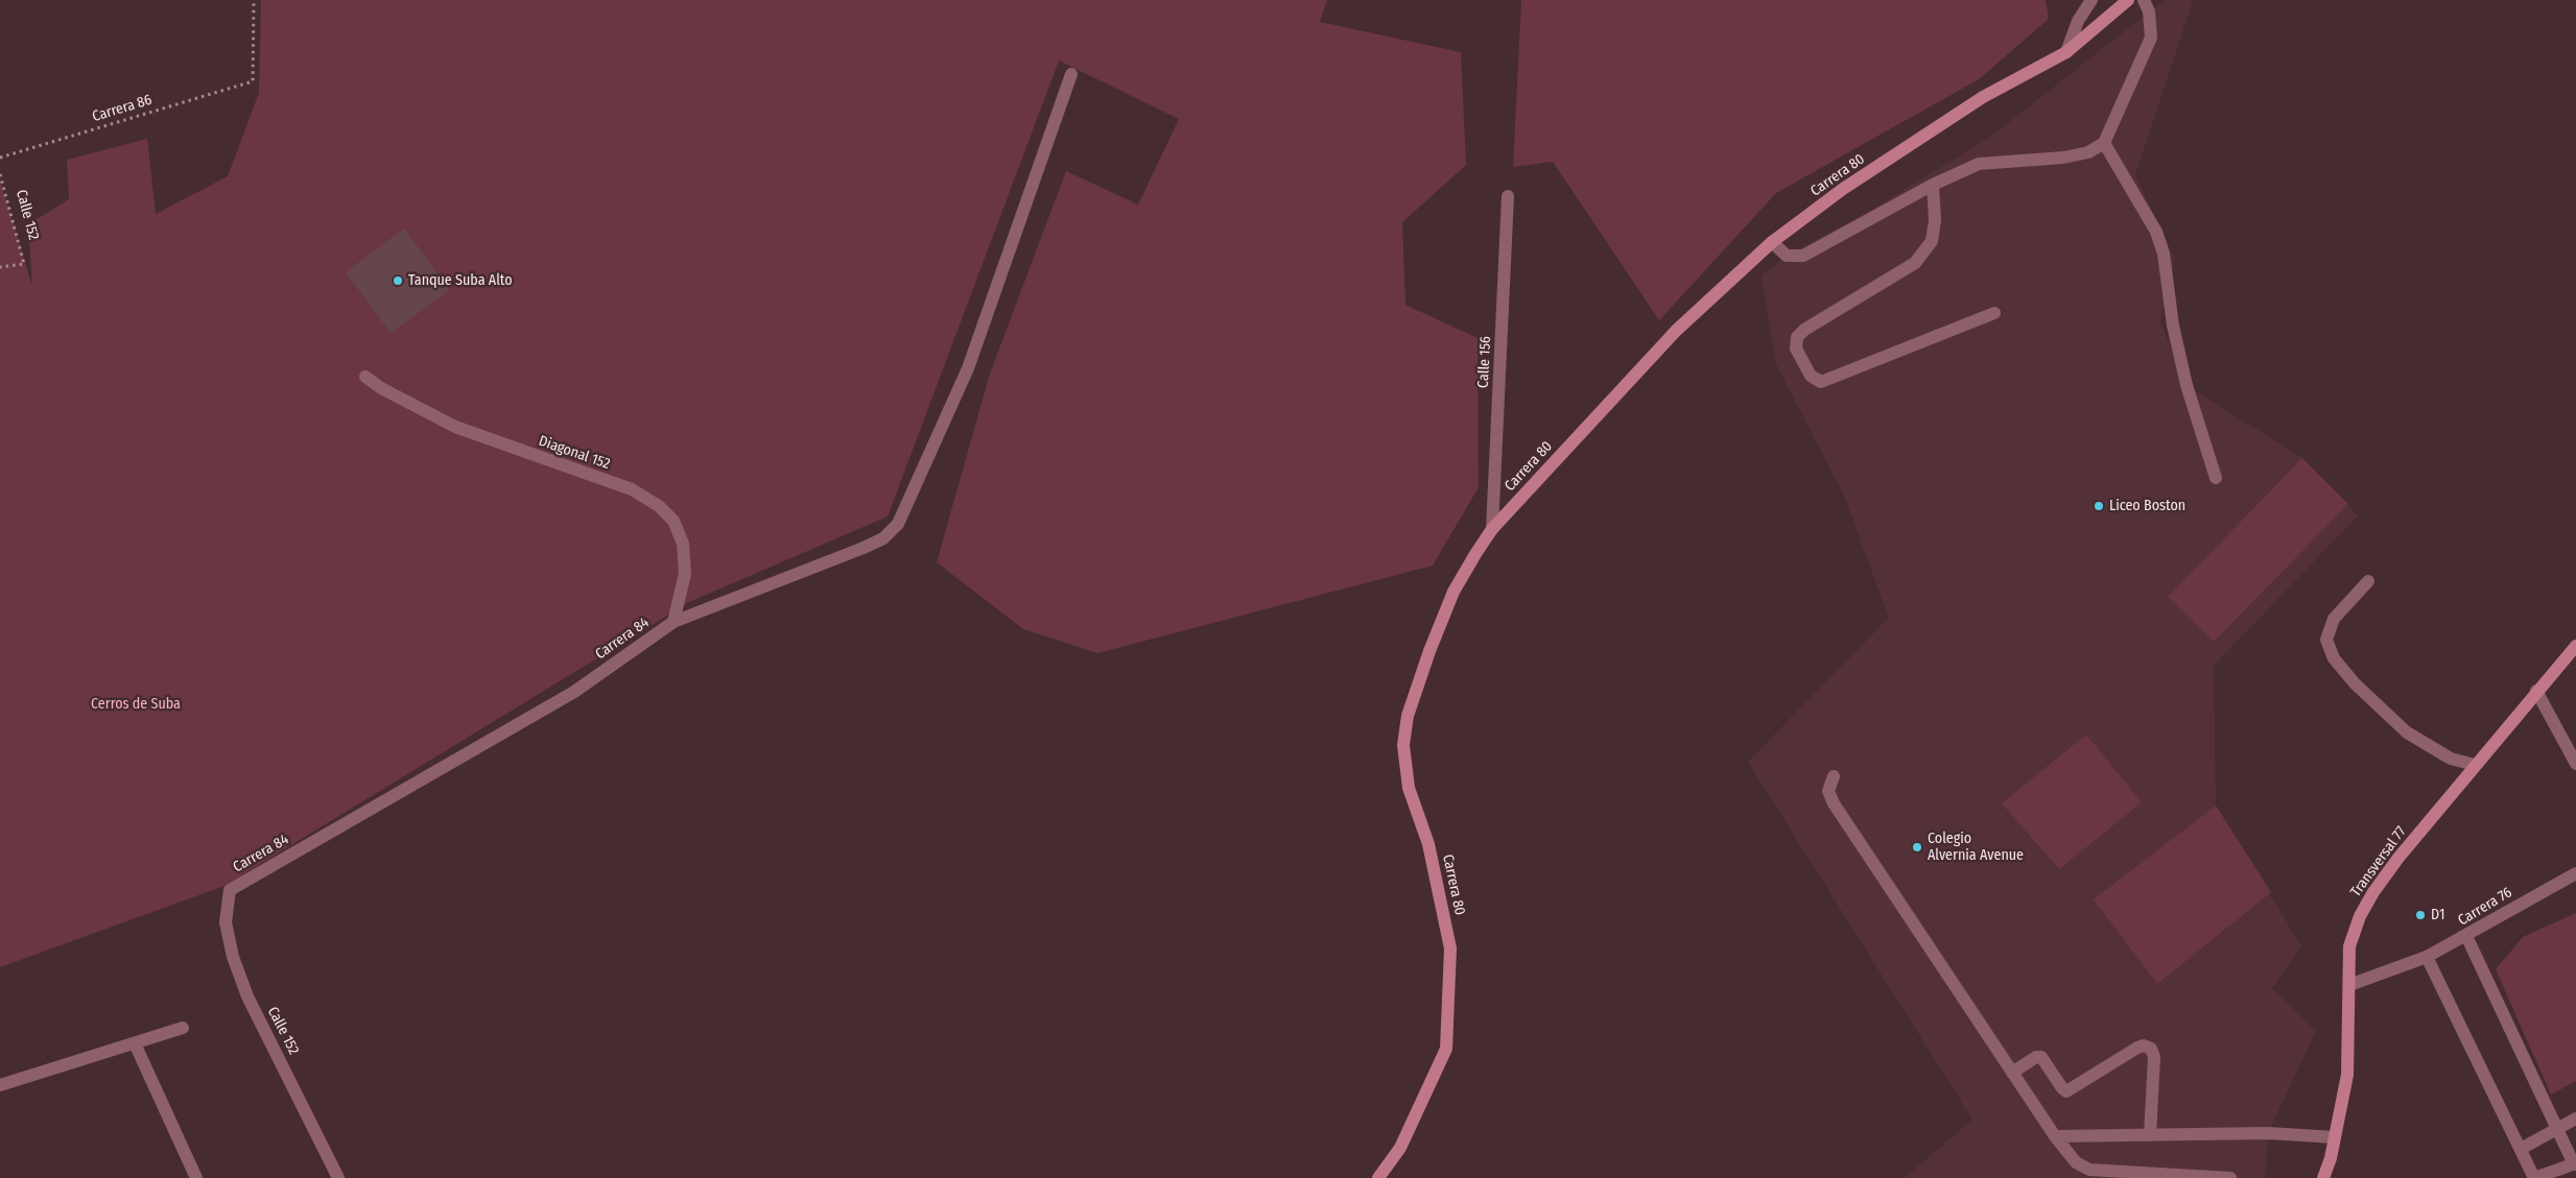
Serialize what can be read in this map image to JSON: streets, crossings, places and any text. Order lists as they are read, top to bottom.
{
  "streets": {
    "street": [
      "Carrera 80",
      "Calle 152",
      "Calle 156",
      "Diagonal 152",
      "Carrera 84",
      "Transversal 77",
      "Carrera 76"
    ],
    "path": ["Carrera 86"]
  },
  "crossings": [
    ["Carrera 80", "Calle 156"],
    ["Calle 152", "Carrera 84"],
    ["Diagonal 152", "Carrera 84"],
    ["Transversal 77", "Carrera 76"]
  ],
  "parks": ["Cerros de Suba"],
  "places": [
    "Tanque Suba Alto",
    "Liceo Boston",
    "Colegio Alvernia Avenue",
    "D1"
  ]
}
